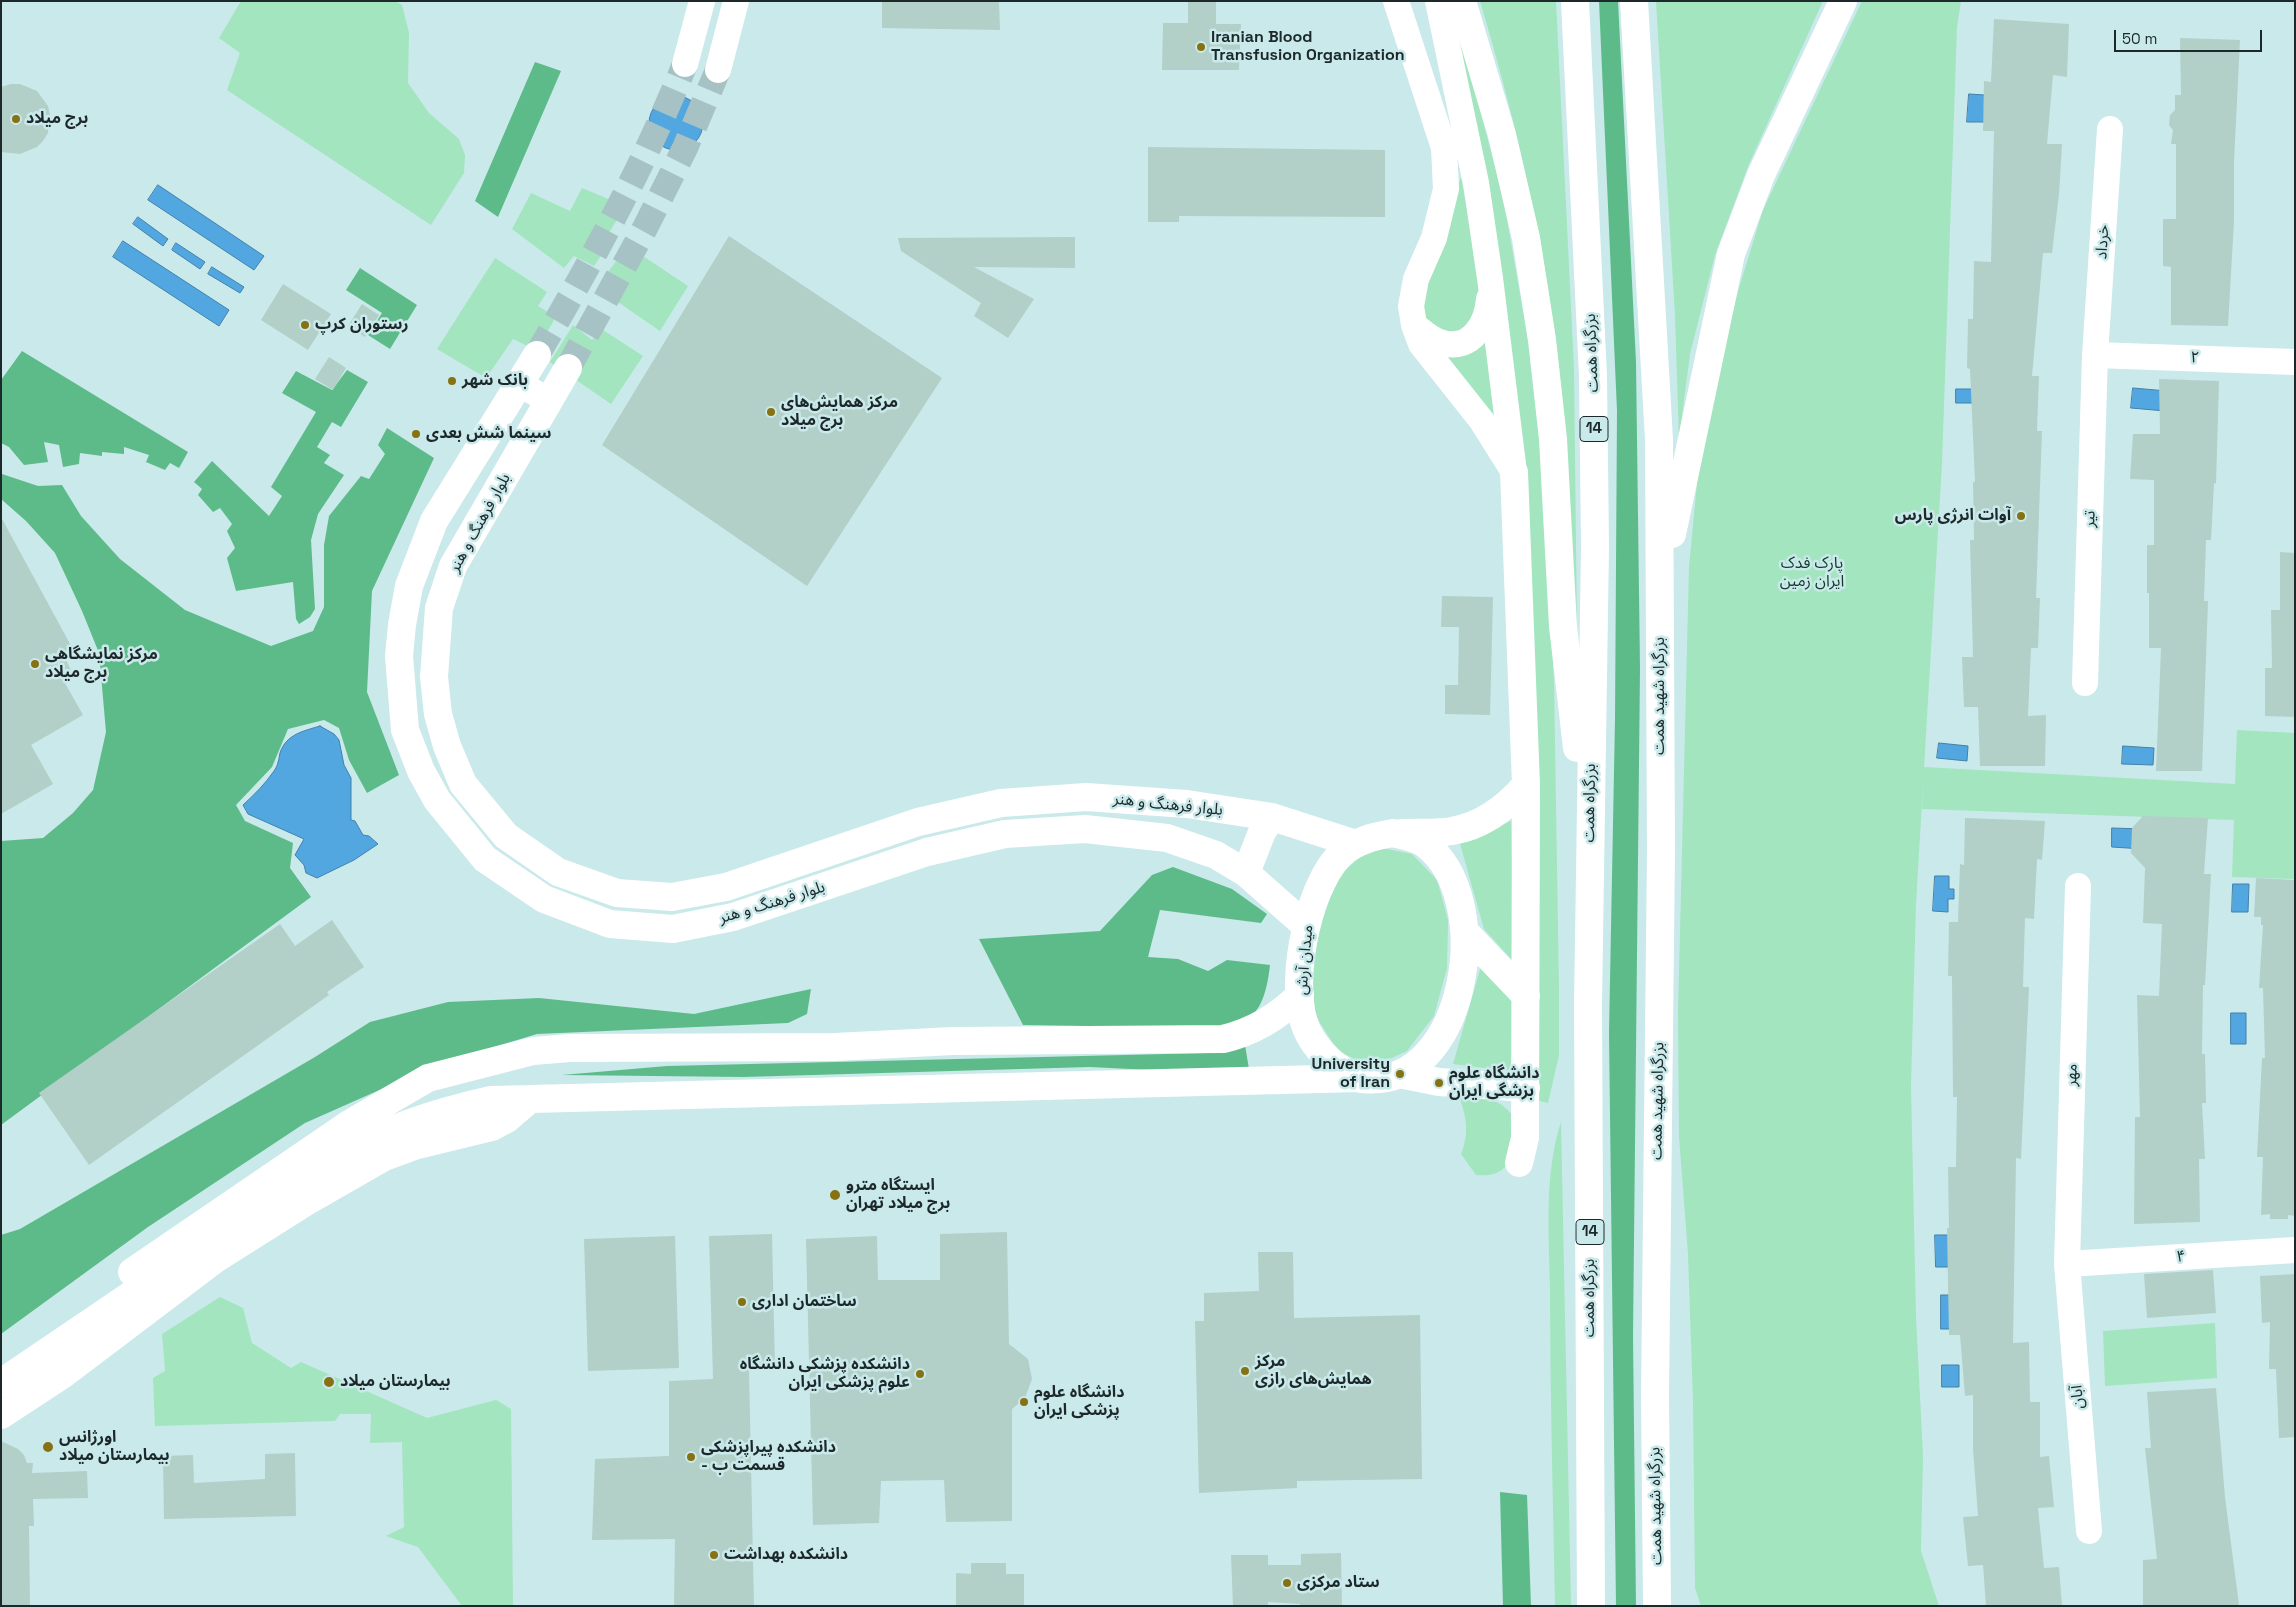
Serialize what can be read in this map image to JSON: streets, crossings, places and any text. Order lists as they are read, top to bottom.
{
  "streets": {
    "main road": [
      "بزرگراه همت",
      "14",
      "بلوار فرهنگ و هنر",
      "بزرگراه شهید همت",
      "میدان آرش"
    ],
    "street": [
      "خرداد",
      "۲",
      "تیر",
      "مهر",
      "۴",
      "آبان"
    ]
  },
  "crossings": [
    ["خرداد", "۲"],
    ["خرداد", "تیر"],
    ["۲", "تیر"],
    ["بلوار فرهنگ و هنر", "میدان آرش"],
    ["مهر", "۴"],
    ["مهر", "آبان"],
    ["۴", "آبان"]
  ],
  "parks": ["پارک فدک ایران زمین"],
  "places": [
    "Iranian Blood Transfusion Organization",
    "برج میلاد",
    "رستوران کرپ",
    "بانک شهر",
    "مرکز همایش‌های برج میلاد",
    "سینما شش بعدی",
    "آوات انرژی پارس",
    "مرکز نمایشگاهی برج میلاد",
    "University of Iran",
    "دانشگاه علوم بزشگى ايران",
    "ایستگاه مترو برج میلاد تهران",
    "ساختمان اداری",
    "مرکز همایش‌های رازی",
    "دانشکده پزشکی دانشگاه علوم پزشکی ایران",
    "بیمارستان میلاد",
    "دانشگاه علوم پزشکی ایران",
    "اورژانس بیمارستان میلاد",
    "دانشکده پیراپزشکی - قسمت ب",
    "دانشکده بهداشت",
    "ستاد مرکزی"
  ],
  "scale_bar": "50 m"
}
